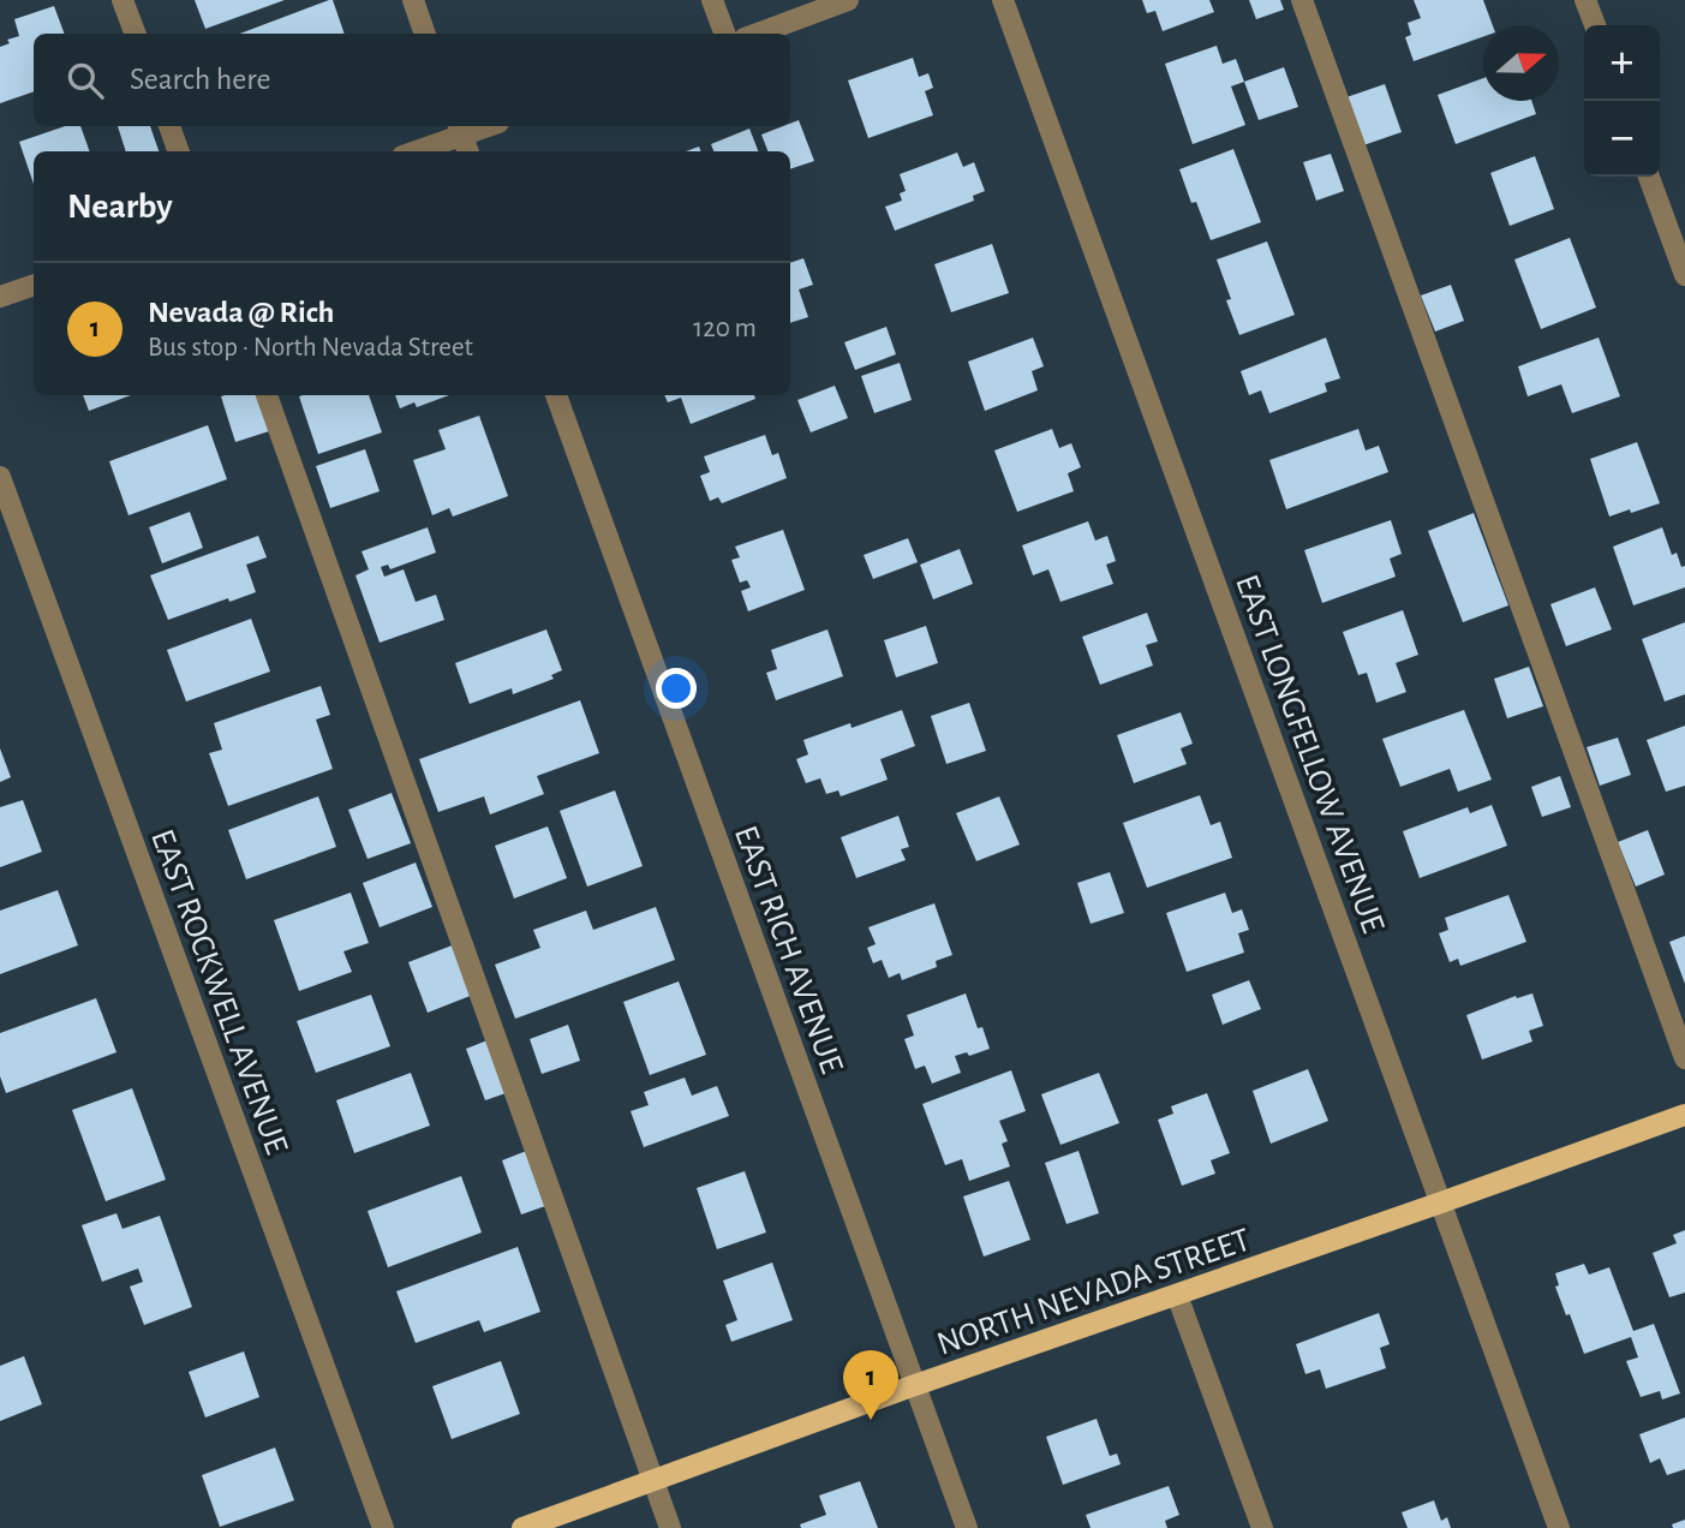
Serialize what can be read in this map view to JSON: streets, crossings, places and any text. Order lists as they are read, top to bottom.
{
  "streets": {
    "main road": ["NORTH NEVADA STREET"],
    "street": ["EAST LONGFELLOW AVENUE", "EAST RICH AVENUE", "EAST ROCKWELL AVENUE"]
  },
  "crossings": [
    ["EAST LONGFELLOW AVENUE", "NORTH NEVADA STREET"],
    ["EAST RICH AVENUE", "NORTH NEVADA STREET"]
  ],
  "north": "right",
  "page": {
    "map_buttons": ["+", "−"],
    "search": "Search here",
    "heading": "Nearby",
    "list": [
      {
        "mark": "1",
        "name": "Nevada @ Rich",
        "note": "Bus stop · North Nevada Street",
        "value": "120 m"
      }
    ],
    "pins": "1"
  }
}
